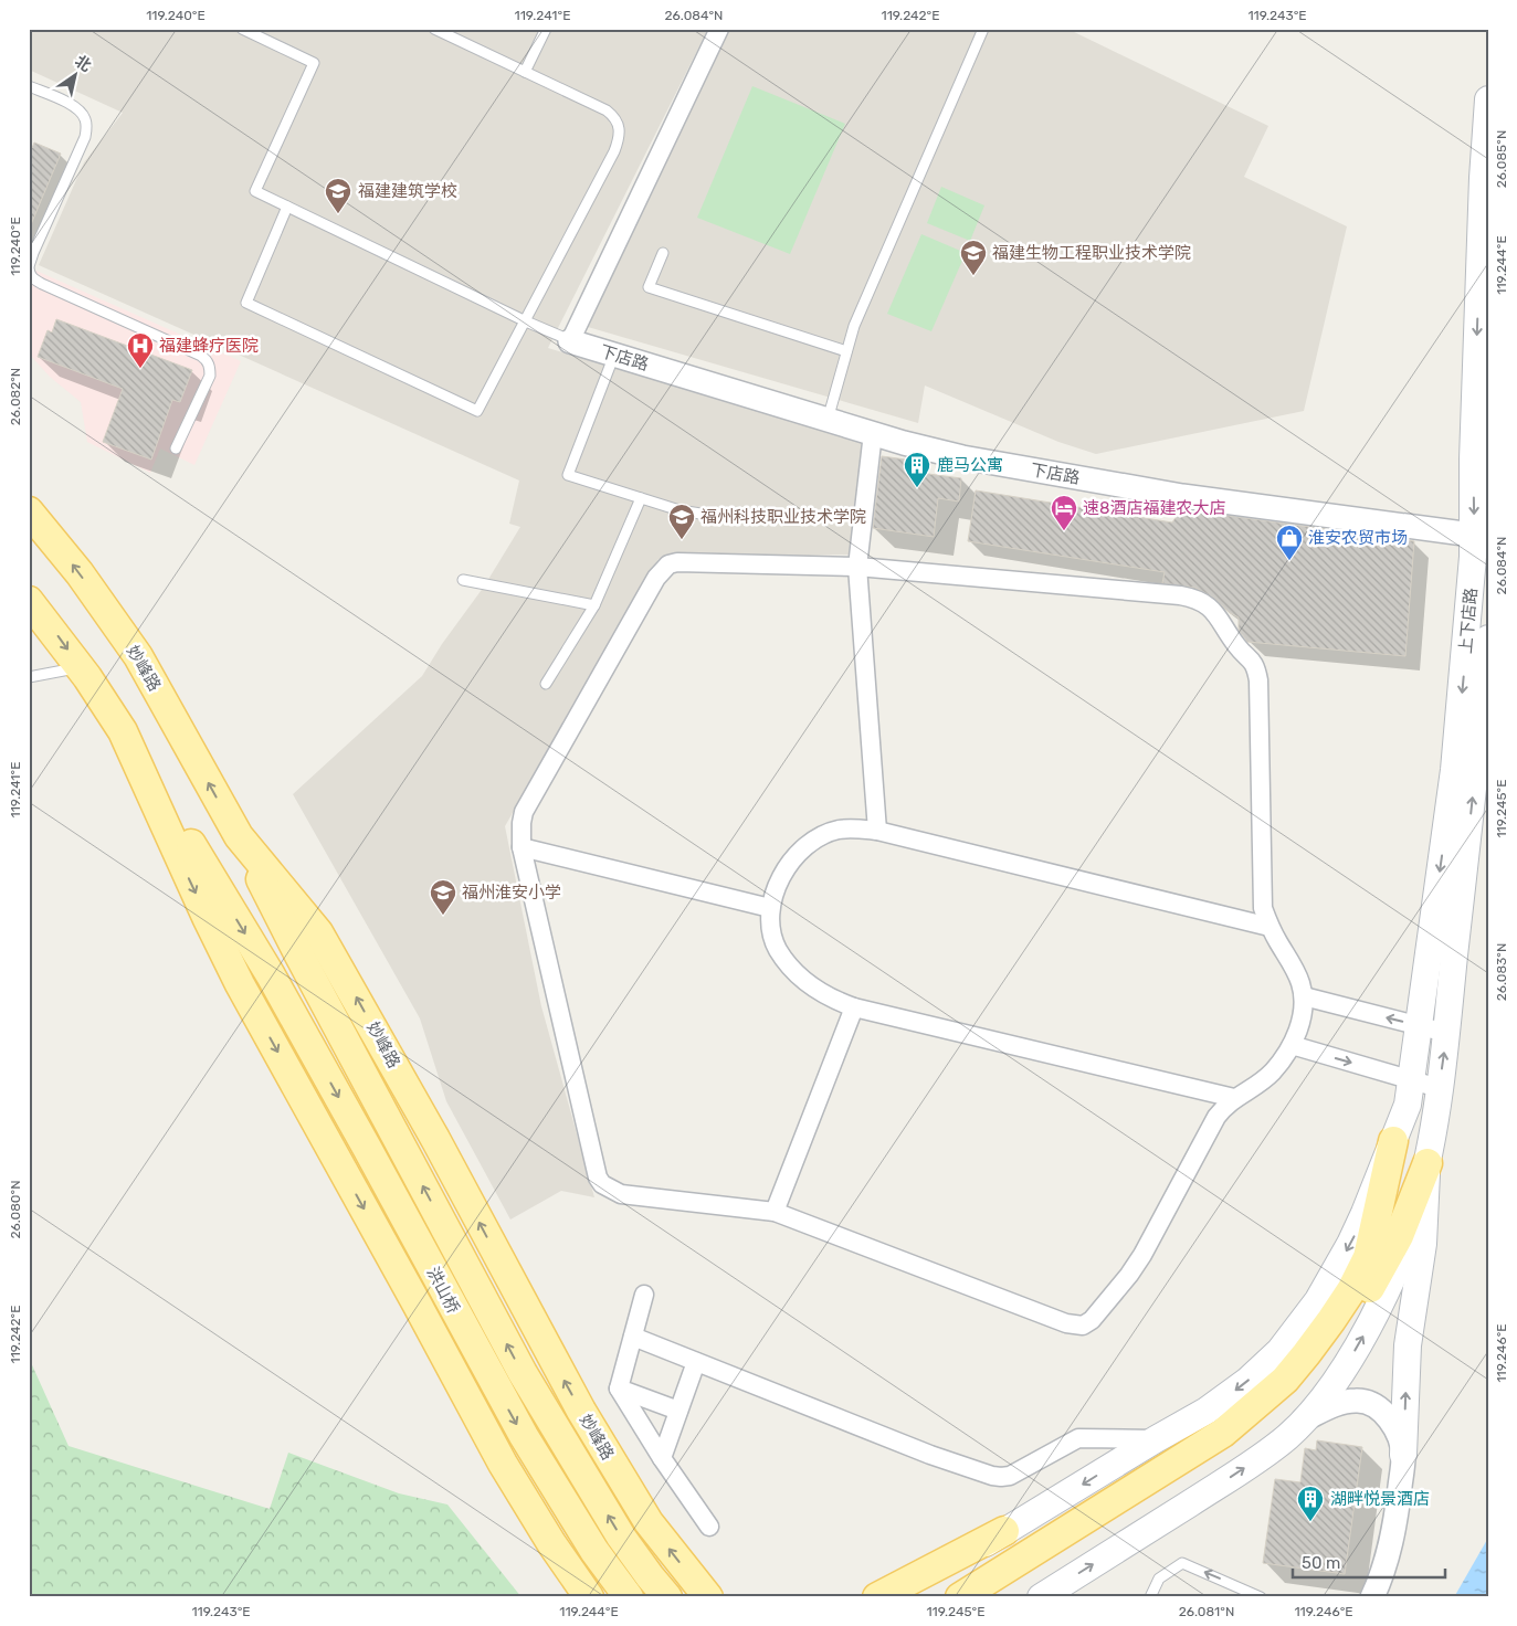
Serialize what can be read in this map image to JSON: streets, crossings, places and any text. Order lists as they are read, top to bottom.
{
  "streets": {
    "main road": ["上下店路", "妙峰路", "洪山桥"],
    "street": ["下店路"]
  },
  "crossings": [
    ["下店路", "上下店路"]
  ],
  "places": {
    "school or university": [
      "福建建筑学校",
      "福建生物工程职业技术学院",
      "福州科技职业技术学院",
      "福州淮安小学"
    ],
    "hospital": ["福建蜂疗医院"],
    "building": ["鹿马公寓", "湖畔悦景酒店"],
    "hotel": ["速8酒店福建农大店"],
    "shop": ["淮安农贸市场"]
  },
  "scale_bar": "50 m",
  "north": "top right",
  "coordinates": [
    "119.240°E",
    "119.241°E",
    "26.084°N",
    "119.242°E",
    "119.243°E",
    "26.085°N",
    "119.244°E",
    "26.082°N",
    "119.245°E",
    "26.083°N",
    "26.080°N",
    "119.246°E",
    "26.081°N"
  ]
}
